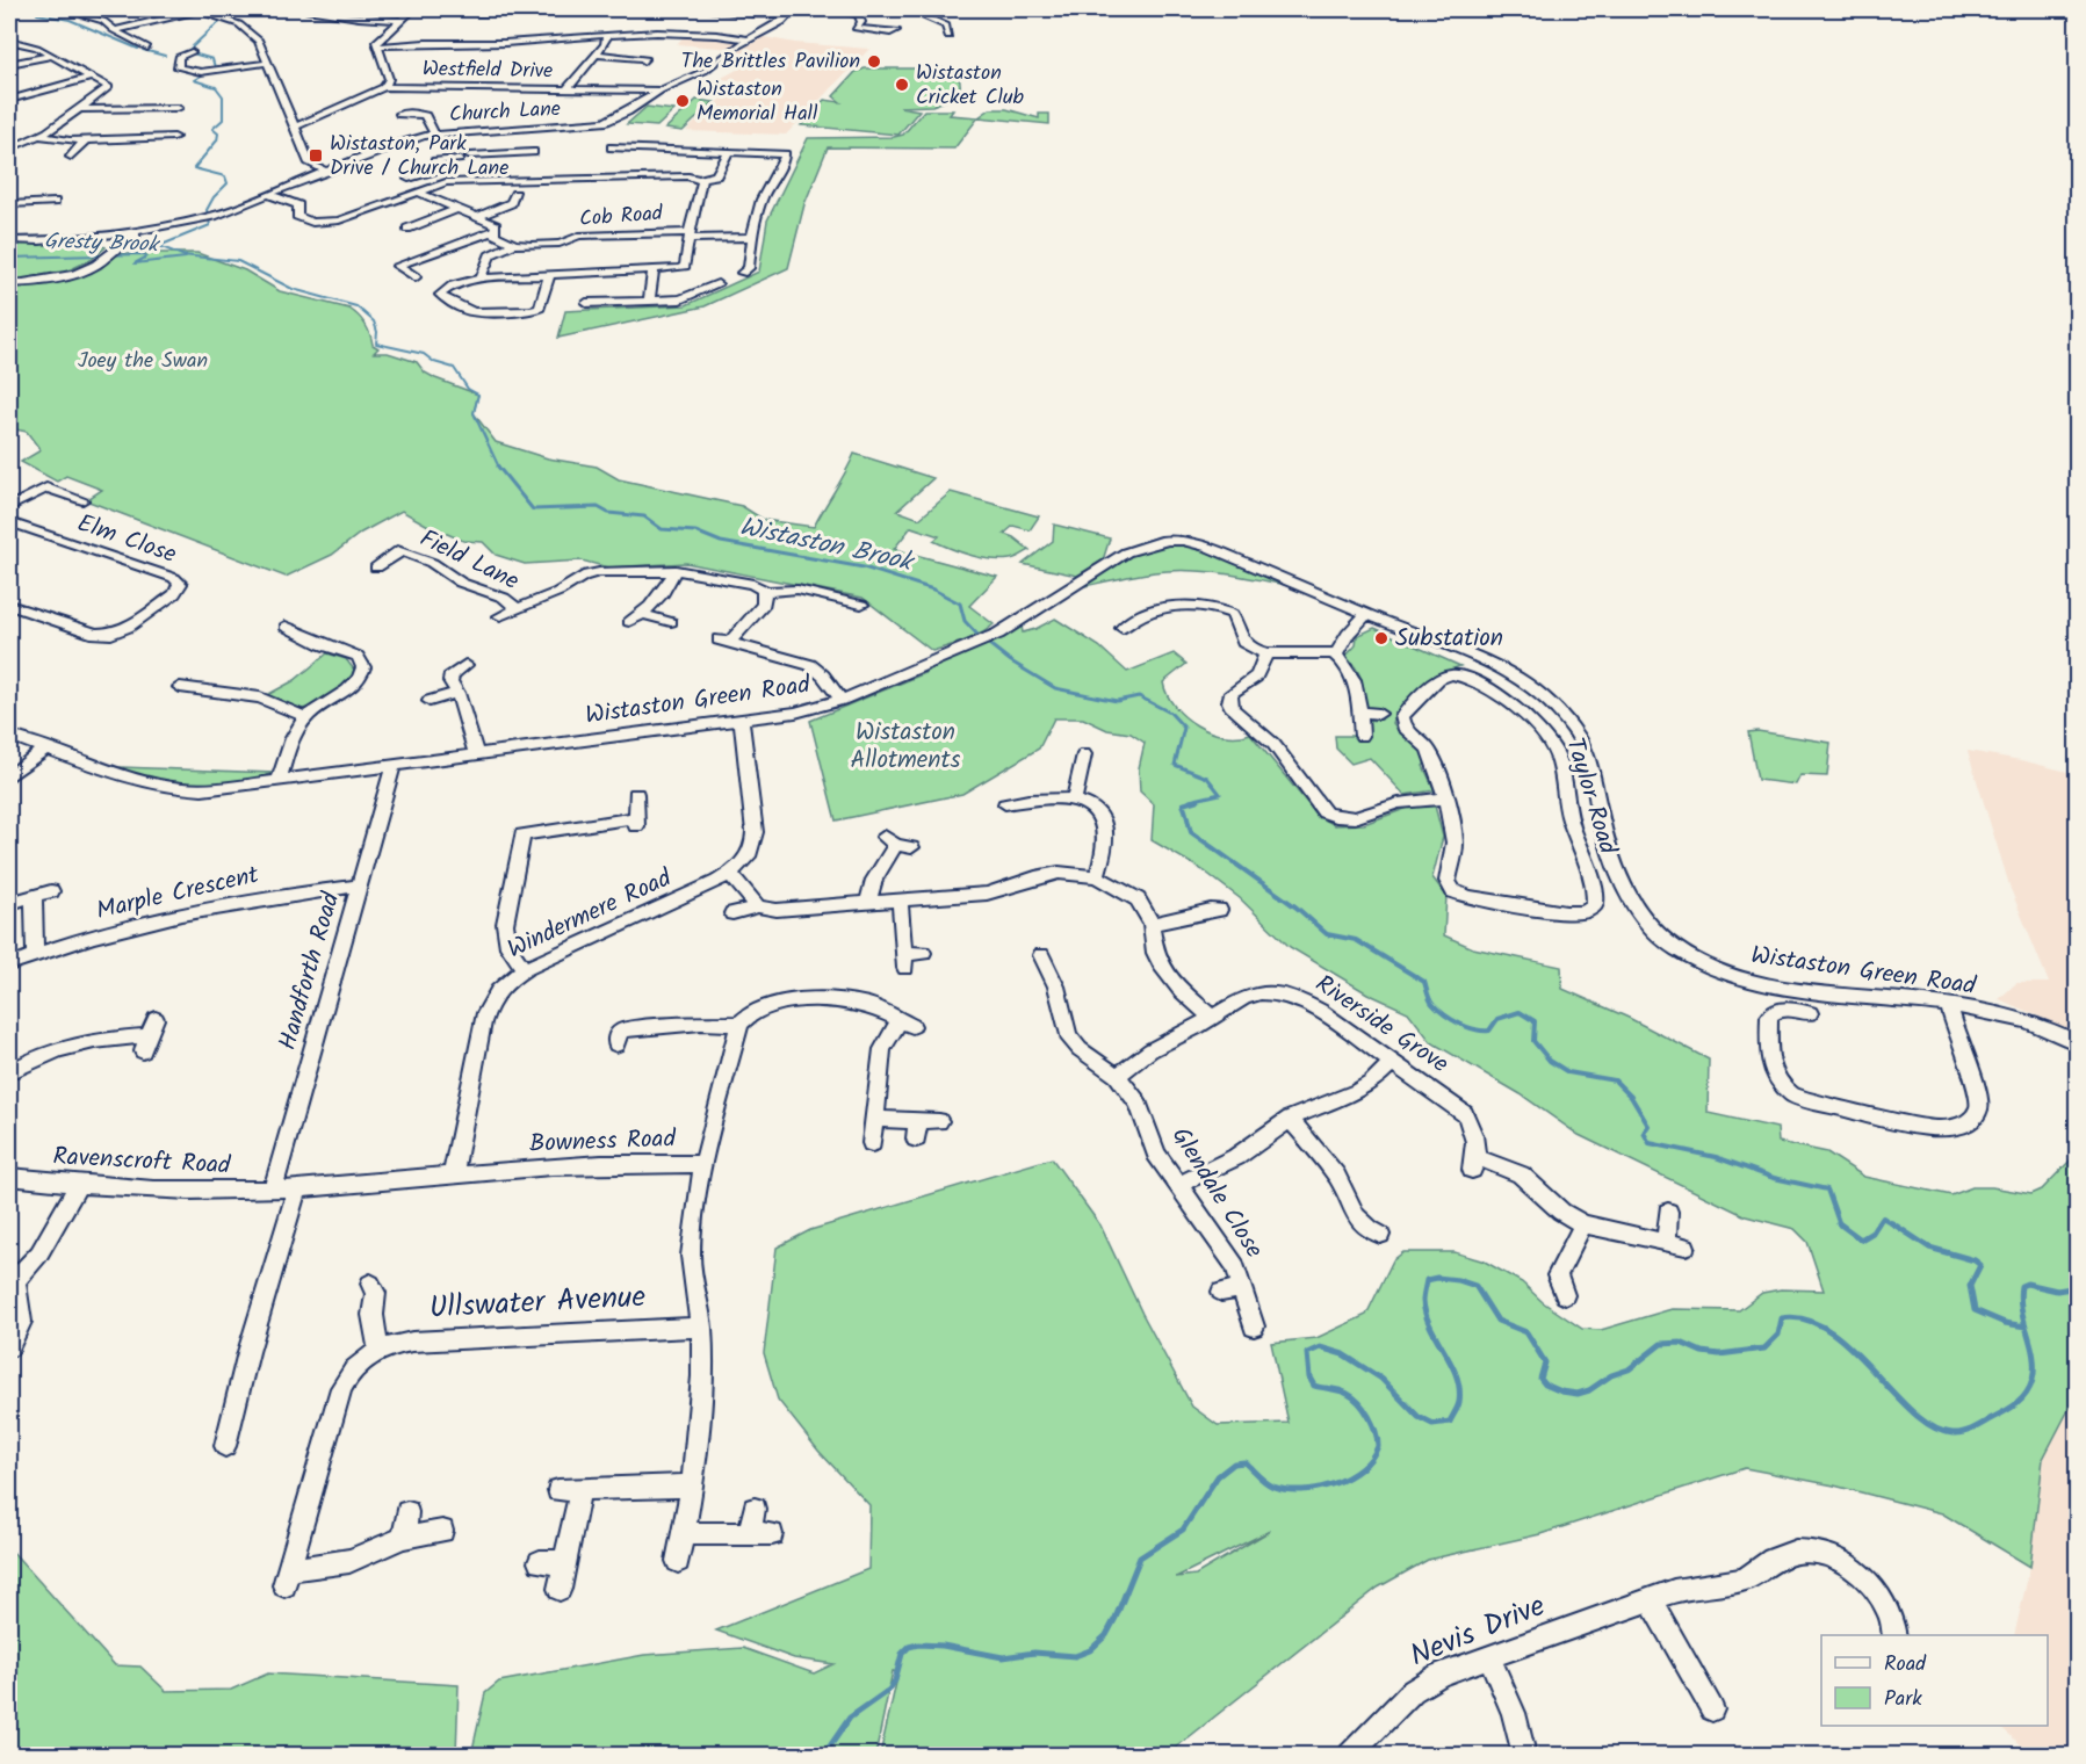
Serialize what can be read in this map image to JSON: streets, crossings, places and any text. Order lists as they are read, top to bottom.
{
  "streets": {
    "street": [
      "Westfield Drive",
      "Church Lane",
      "Cob Road",
      "Elm Close",
      "Field Lane",
      "Wistaston Green Road",
      "Taylor Road",
      "Marple Crescent",
      "Windermere Road",
      "Handforth Road",
      "Riverside Grove",
      "Bowness Road",
      "Ravenscroft Road",
      "Glendale Close",
      "Ullswater Avenue",
      "Nevis Drive"
    ]
  },
  "crossings": [
    ["Westfield Drive", "Church Lane"],
    ["Wistaston Green Road", "Windermere Road"],
    ["Wistaston Green Road", "Handforth Road"],
    ["Marple Crescent", "Handforth Road"],
    ["Windermere Road", "Bowness Road"],
    ["Handforth Road", "Bowness Road"],
    ["Handforth Road", "Ravenscroft Road"],
    ["Riverside Grove", "Glendale Close"],
    ["Bowness Road", "Ravenscroft Road"]
  ],
  "water": ["Gresty Brook", "Wistaston Brook"],
  "parks": ["Joey the Swan", "Wistaston Allotments"],
  "places": {
    "other": [
      "The Brittles Pavilion",
      "Wistaston Cricket Club",
      "Wistaston Memorial Hall",
      "Substation"
    ],
    "transit": ["Wistaston, Park Drive / Church Lane"]
  },
  "legend": ["Road", "Park"]
}
